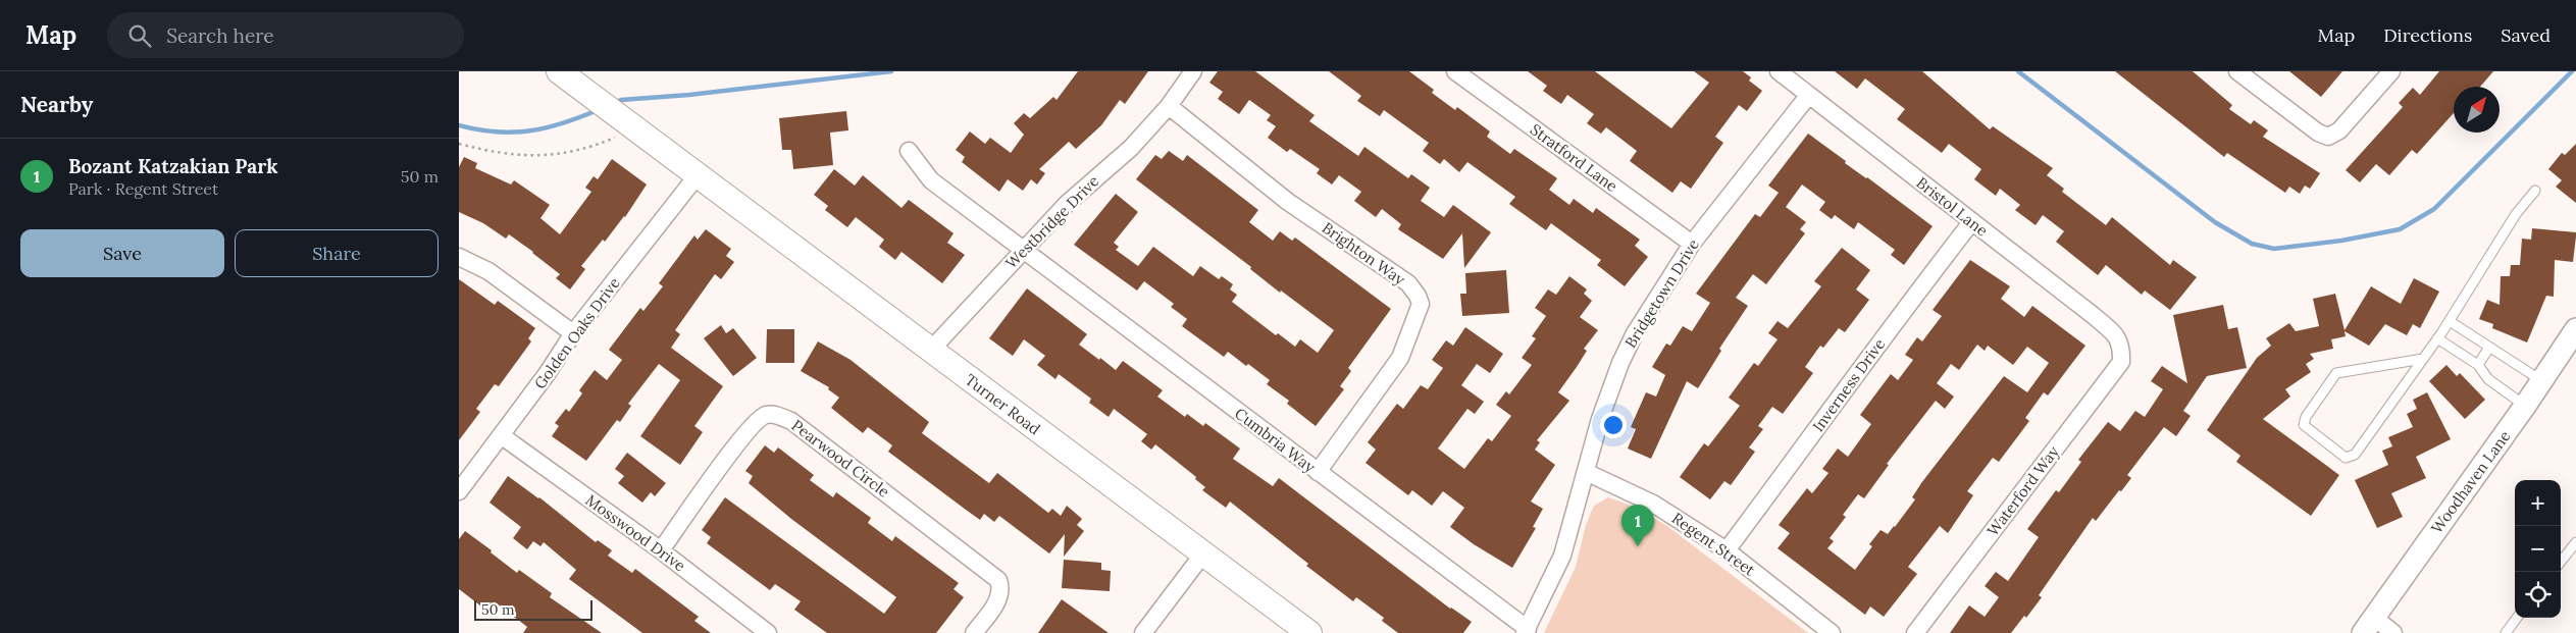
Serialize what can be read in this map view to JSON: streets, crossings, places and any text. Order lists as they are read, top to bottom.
{
  "streets": {
    "main road": ["Turner Road"],
    "street": [
      "Stratford Lane",
      "Bristol Lane",
      "Westbridge Drive",
      "Brighton Way",
      "Bridgetown Drive",
      "Golden Oaks Drive",
      "Inverness Drive",
      "Cumbria Way",
      "Pearwood Circle",
      "Woodhaven Lane",
      "Waterford Way",
      "Mosswood Drive",
      "Regent Street"
    ]
  },
  "crossings": [
    ["Stratford Lane", "Bridgetown Drive"],
    ["Bristol Lane", "Bridgetown Drive"],
    ["Bristol Lane", "Inverness Drive"],
    ["Bristol Lane", "Waterford Way"],
    ["Westbridge Drive", "Brighton Way"],
    ["Westbridge Drive", "Turner Road"],
    ["Westbridge Drive", "Cumbria Way"],
    ["Brighton Way", "Cumbria Way"],
    ["Bridgetown Drive", "Cumbria Way"],
    ["Bridgetown Drive", "Regent Street"],
    ["Golden Oaks Drive", "Turner Road"],
    ["Golden Oaks Drive", "Mosswood Drive"],
    ["Inverness Drive", "Regent Street"],
    ["Pearwood Circle", "Mosswood Drive"]
  ],
  "scale_bar": "50 m",
  "north": "top right",
  "page": {
    "header": "Map",
    "search": "Search here",
    "nav": ["Map", "Directions", "Saved"],
    "heading": "Nearby",
    "list": [
      {
        "mark": "1",
        "name": "Bozant Katzakian Park",
        "note": "Park · Regent Street",
        "value": "50 m"
      }
    ],
    "buttons": ["Save", "Share"],
    "map_buttons": ["+", "−"],
    "pins": "1",
    "scale": "50 m"
  }
}
